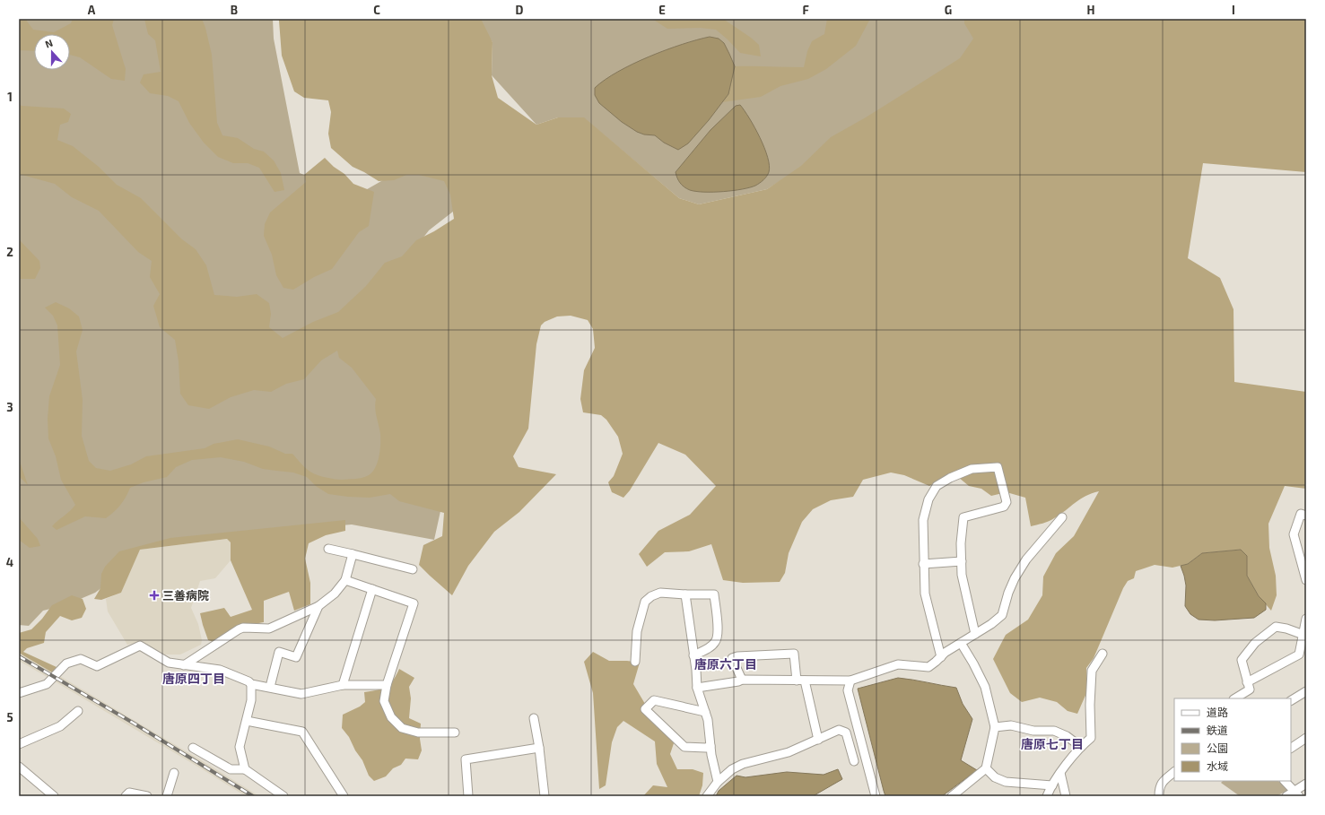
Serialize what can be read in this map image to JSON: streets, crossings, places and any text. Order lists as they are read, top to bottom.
{
  "districts": ["唐原六丁目", "唐原四丁目", "唐原七丁目"],
  "places": {
    "health": ["三善病院"]
  },
  "legend": [
    "道路",
    "鉄道",
    "公園",
    "水域"
  ],
  "north": "top",
  "grid": {
    "columns": [
      "A",
      "B",
      "C",
      "D",
      "E",
      "F",
      "G",
      "H",
      "I"
    ],
    "rows": [
      "1",
      "2",
      "3",
      "4",
      "5"
    ]
  }
}
